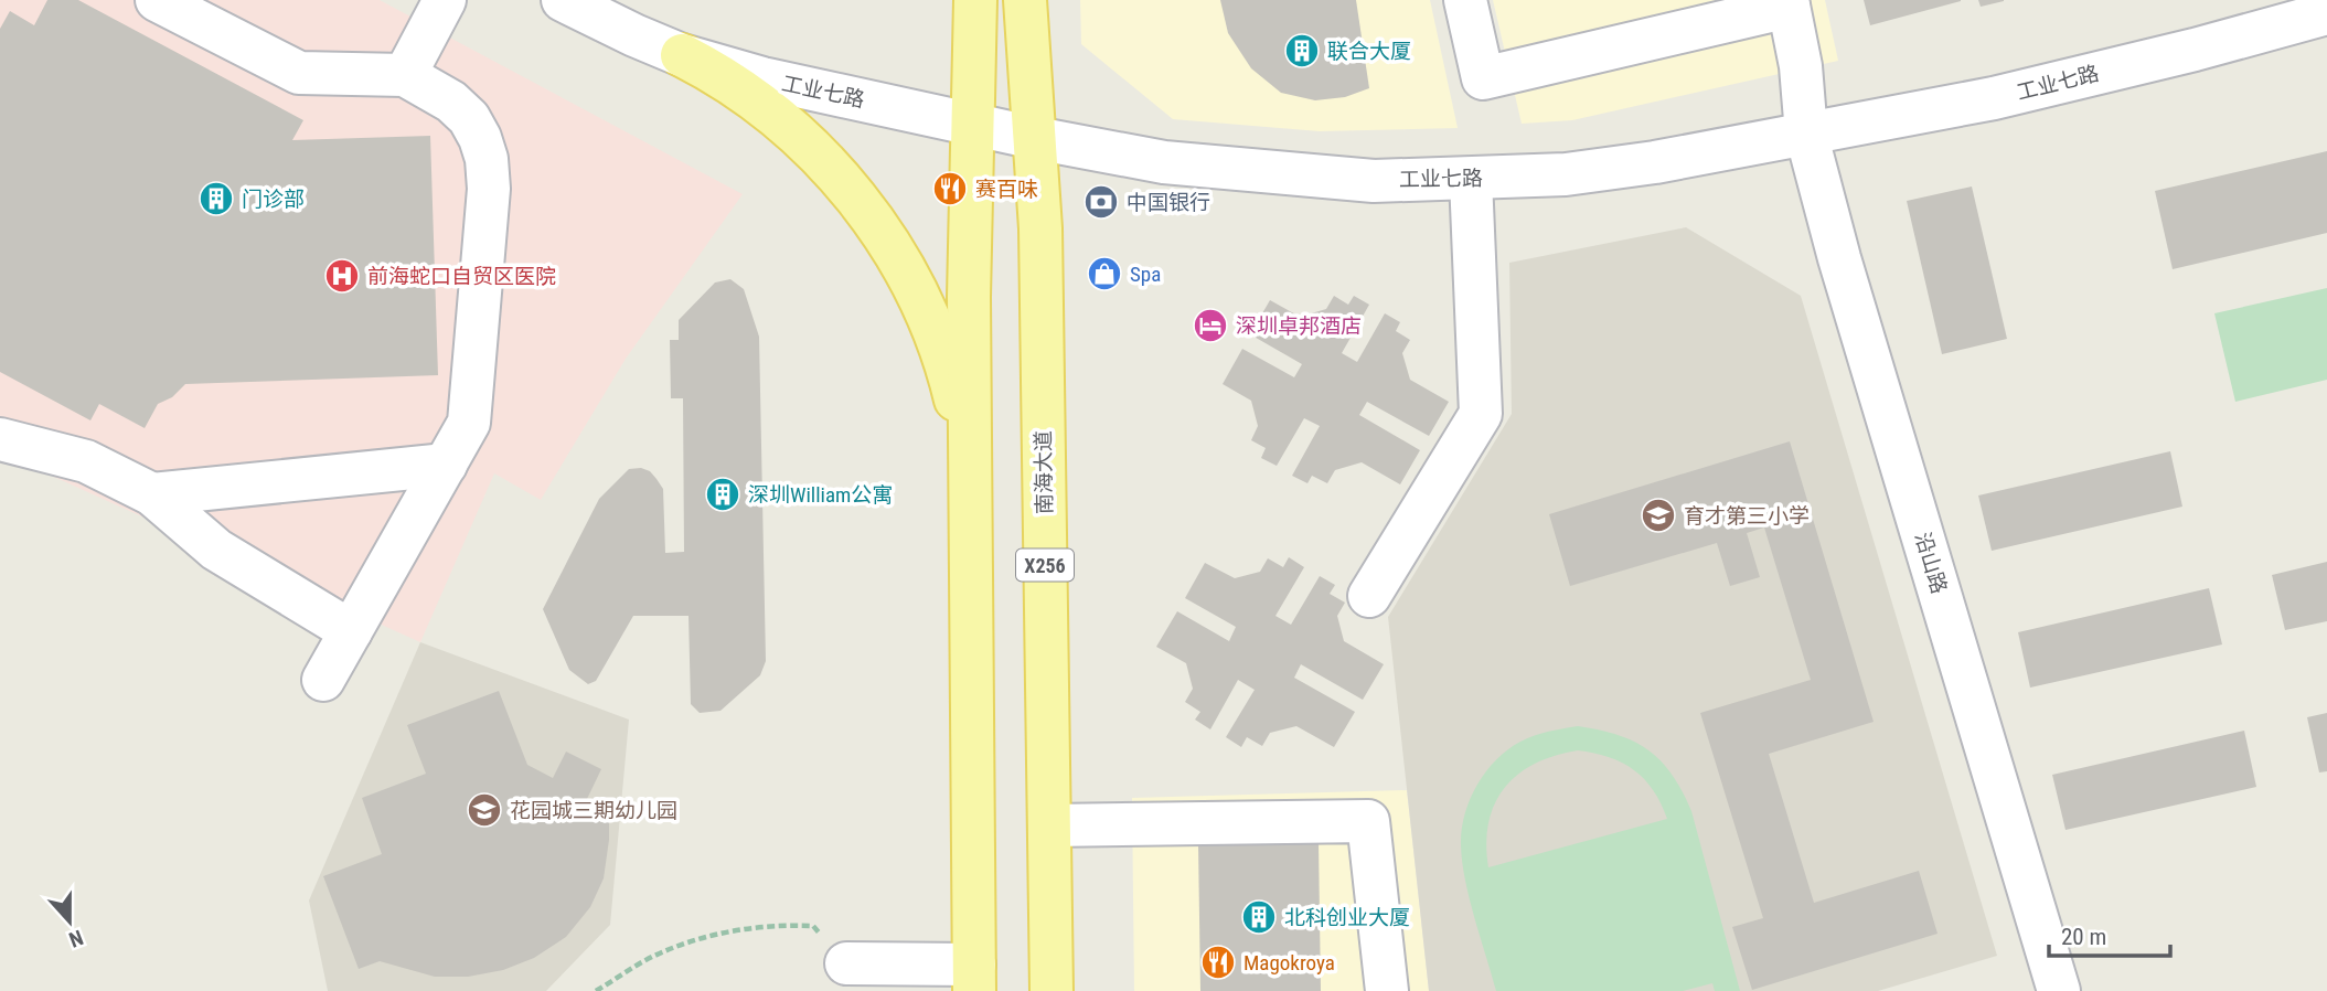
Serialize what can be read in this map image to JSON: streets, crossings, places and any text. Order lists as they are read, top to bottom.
{
  "streets": {
    "main road": ["南海大道", "X256"],
    "street": ["工业七路", "沿山路"]
  },
  "crossings": [
    ["工业七路", "南海大道"],
    ["工业七路", "沿山路"]
  ],
  "places": {
    "building": [
      "联合大厦",
      "门诊部",
      "深圳William公寓",
      "北科创业大厦"
    ],
    "restaurant": ["赛百味", "Magokroya"],
    "bank": ["中国银行"],
    "shop": ["Spa"],
    "hospital": ["前海蛇口自贸区医院"],
    "hotel": ["深圳卓邦酒店"],
    "school or university": ["育才第三小学", "花园城三期幼儿园"]
  },
  "scale_bar": "20 m",
  "north": "bottom"
}
